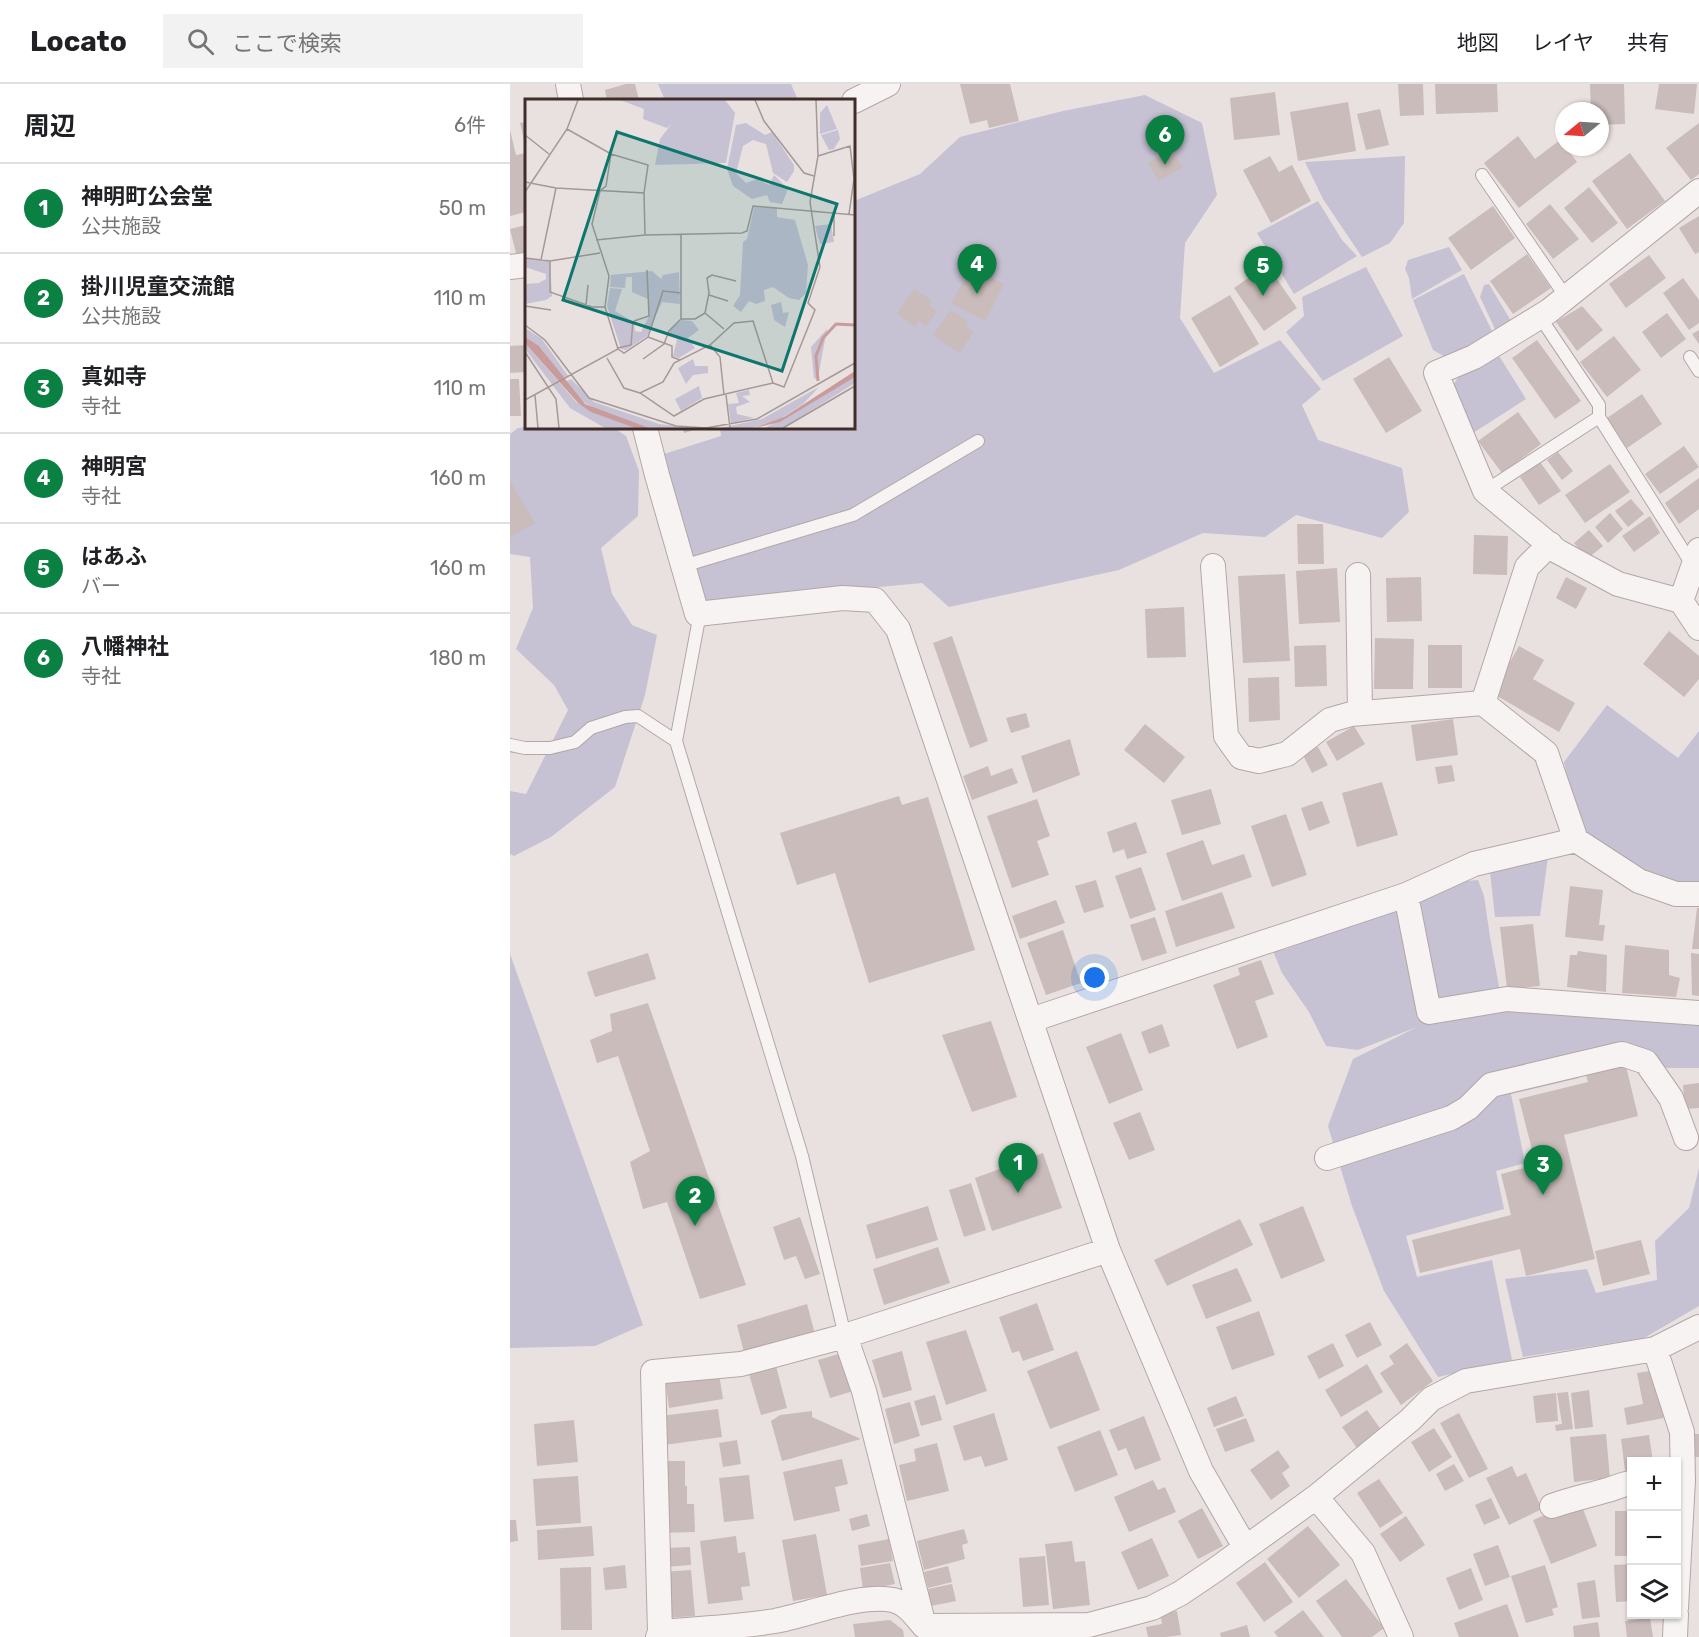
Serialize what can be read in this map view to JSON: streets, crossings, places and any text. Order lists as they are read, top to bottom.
{
  "north": "left",
  "page": {
    "header": "Locato",
    "search": "ここで検索",
    "nav": ["地図", "レイヤ", "共有"],
    "heading": ["周辺", "6件"],
    "pins": [
      "6",
      "4",
      "5",
      "1",
      "3",
      "2"
    ],
    "list": [
      {
        "mark": "1",
        "name": "神明町公会堂",
        "note": "公共施設",
        "value": "50 m"
      },
      {
        "mark": "2",
        "name": "掛川児童交流館",
        "note": "公共施設",
        "value": "110 m"
      },
      {
        "mark": "3",
        "name": "真如寺",
        "note": "寺社",
        "value": "110 m"
      },
      {
        "mark": "4",
        "name": "神明宮",
        "note": "寺社",
        "value": "160 m"
      },
      {
        "mark": "5",
        "name": "はあふ",
        "note": "バー",
        "value": "160 m"
      },
      {
        "mark": "6",
        "name": "八幡神社",
        "note": "寺社",
        "value": "180 m"
      }
    ],
    "map_buttons": ["+", "−"]
  }
}
